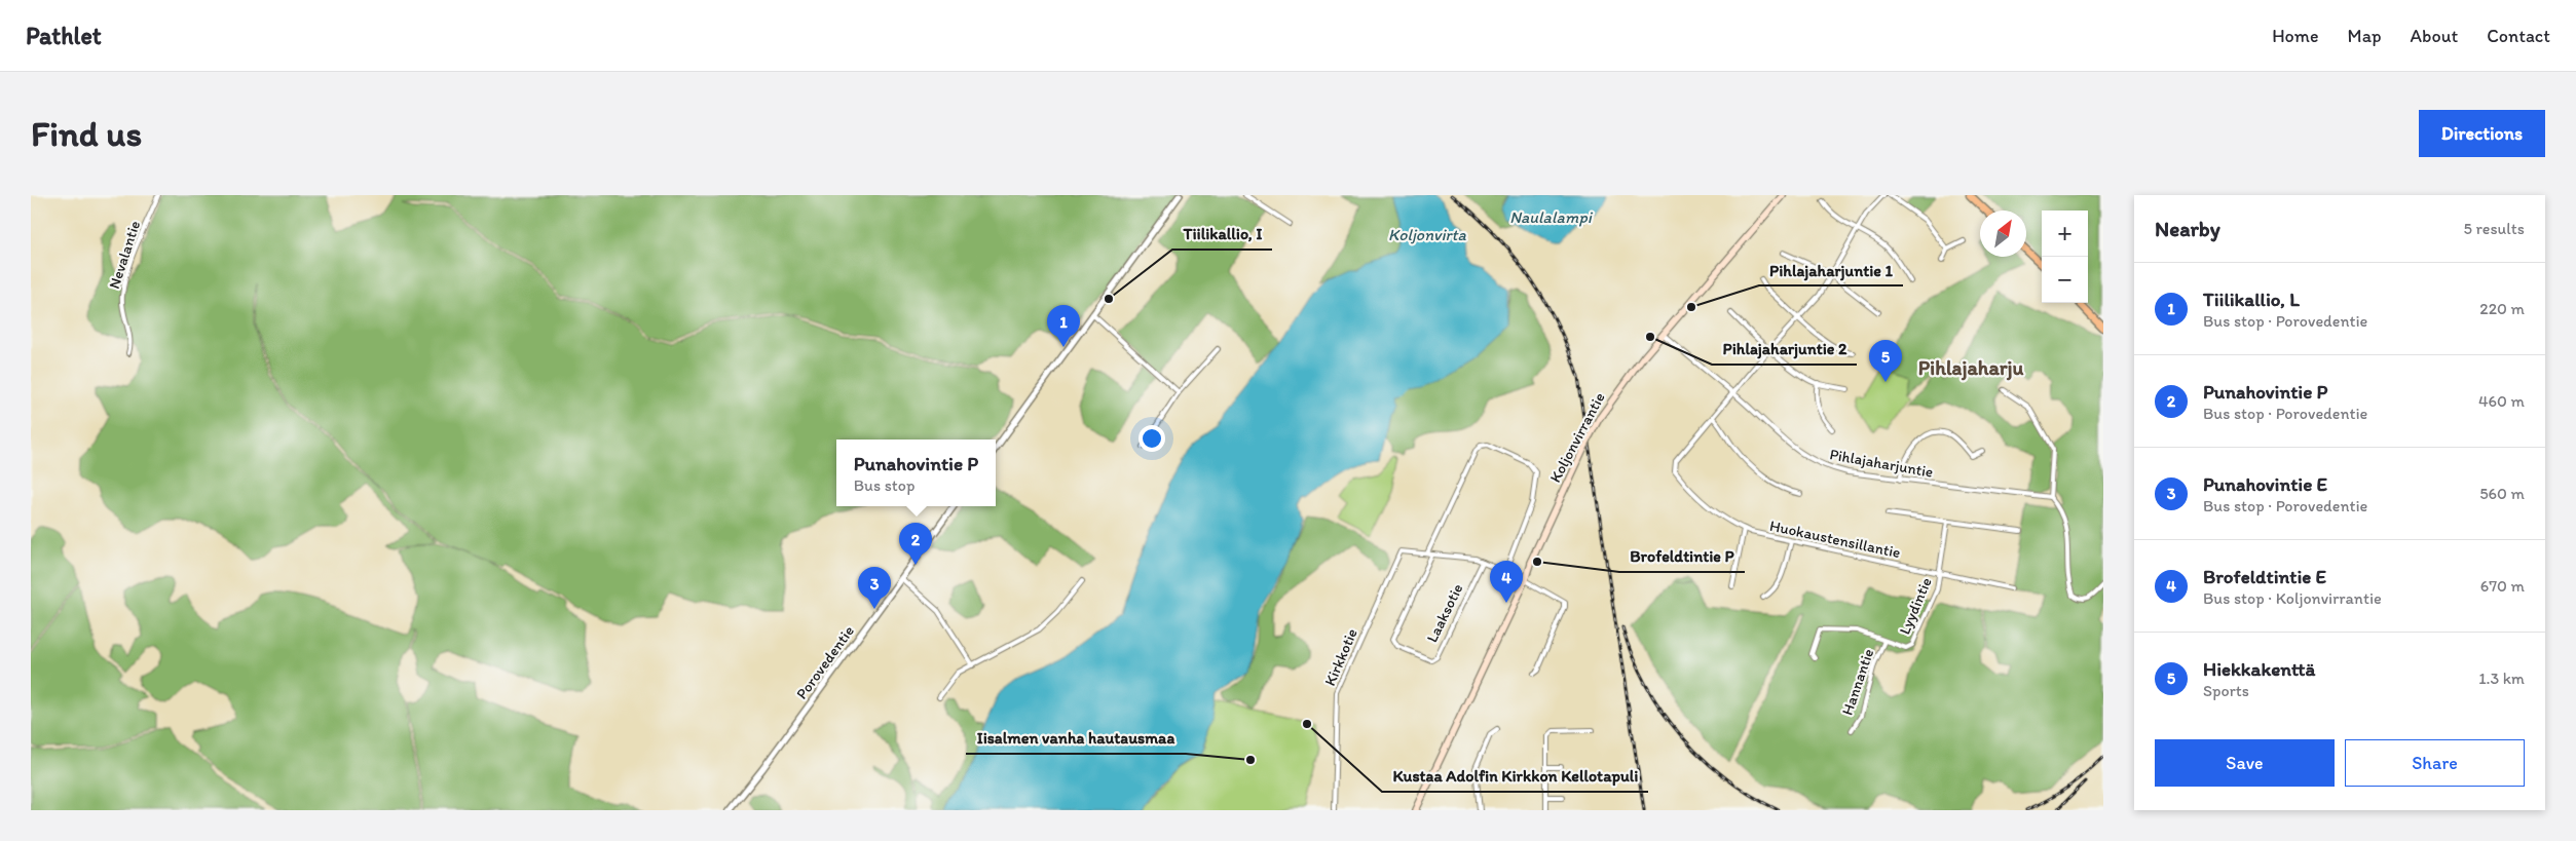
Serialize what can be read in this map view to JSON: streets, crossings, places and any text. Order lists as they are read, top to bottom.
{
  "streets": {
    "main road": ["Koljonvirrantie"],
    "street": [
      "Nevalantie",
      "Pihlajaharjuntie",
      "Huokaustensillantie",
      "Lyydintie",
      "Laaksotie",
      "Kirkkotie",
      "Porovedentie",
      "Hannantie"
    ]
  },
  "crossings": [
    ["Koljonvirrantie", "Pihlajaharjuntie"],
    ["Huokaustensillantie", "Lyydintie"],
    ["Lyydintie", "Hannantie"],
    ["Laaksotie", "Kirkkotie"]
  ],
  "districts": ["Pihlajaharju"],
  "water": ["Naulalampi", "Koljonvirta"],
  "places": [
    "Tiilikallio, I",
    "Pihlajaharjuntie 1",
    "Pihlajaharjuntie 2",
    "Brofeldtintie P",
    "Kustaa Adolfin Kirkkon Kellotapuli",
    "Iisalmen vanha hautausmaa"
  ],
  "north": "top right",
  "page": {
    "header": "Pathlet",
    "nav": [
      "Home",
      "Map",
      "About",
      "Contact"
    ],
    "buttons": [
      "Directions",
      ["Save", "Share"]
    ],
    "title": "Find us",
    "heading": ["Nearby", "5 results"],
    "map_buttons": ["+", "−"],
    "list": [
      {
        "mark": "1",
        "name": "Tiilikallio, L",
        "note": "Bus stop · Porovedentie",
        "value": "220 m"
      },
      {
        "mark": "2",
        "name": "Punahovintie P",
        "note": "Bus stop · Porovedentie",
        "value": "460 m"
      },
      {
        "mark": "3",
        "name": "Punahovintie E",
        "note": "Bus stop · Porovedentie",
        "value": "560 m"
      },
      {
        "mark": "4",
        "name": "Brofeldtintie E",
        "note": "Bus stop · Koljonvirrantie",
        "value": "670 m"
      },
      {
        "mark": "5",
        "name": "Hiekkakenttä",
        "note": "Sports",
        "value": "1.3 km"
      }
    ],
    "pins": [
      "1",
      "5",
      "2",
      "4",
      "3"
    ],
    "popup": ["Punahovintie P", "Bus stop"]
  }
}
